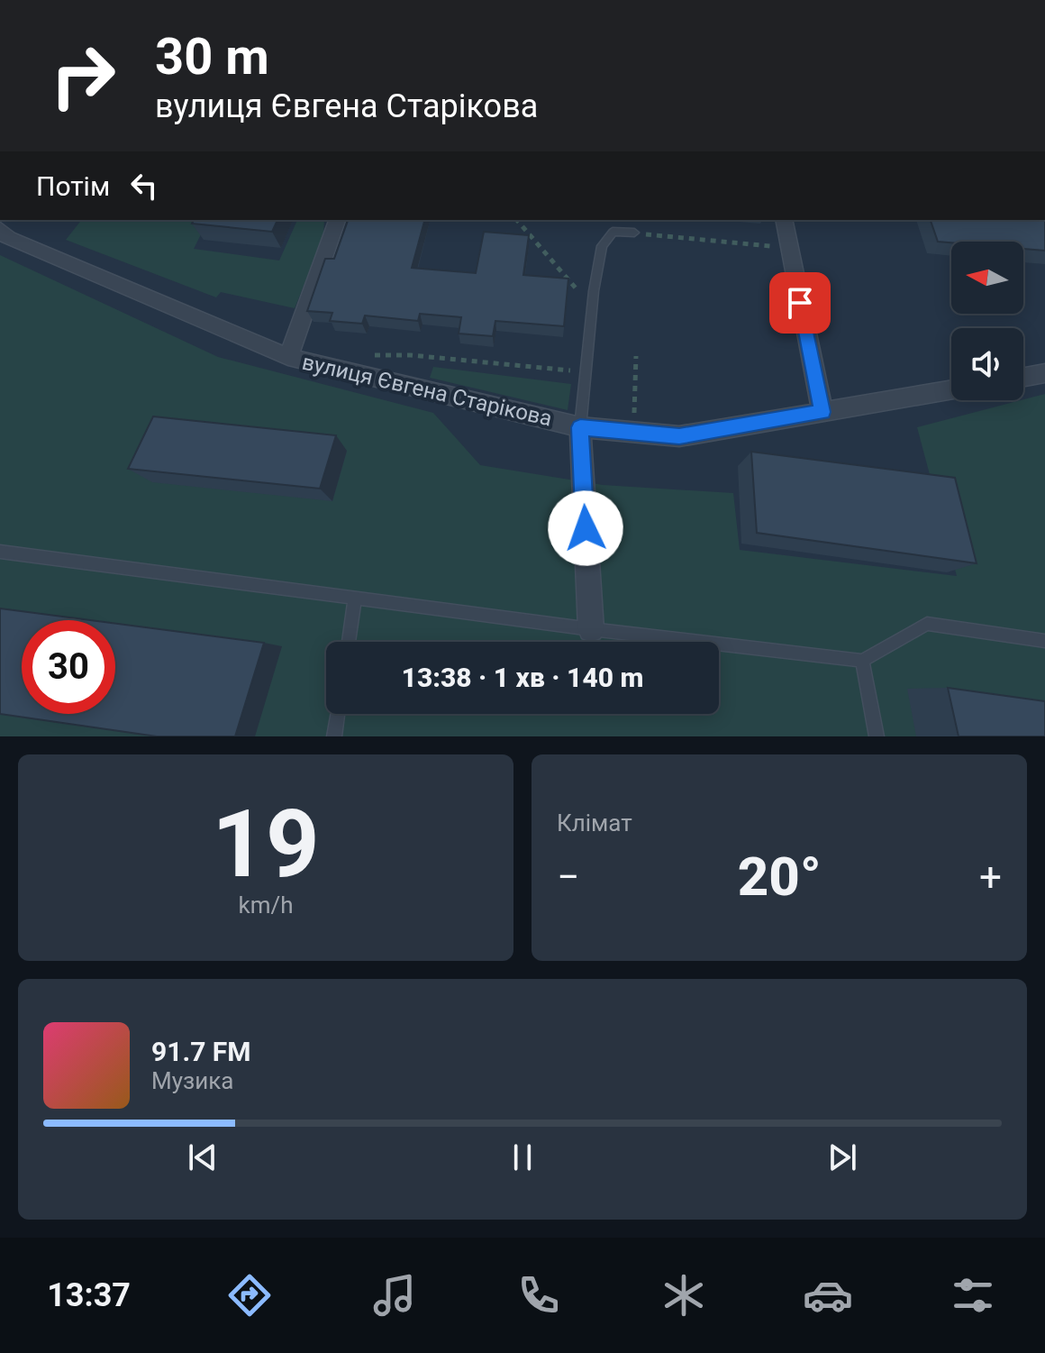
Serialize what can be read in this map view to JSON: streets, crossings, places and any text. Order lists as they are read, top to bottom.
{
  "streets": {
    "street": ["вулиця Євгена Старікова"]
  },
  "north": "left",
  "page": {
    "turn": ["30 m", "вулиця Євгена Старікова"],
    "then": "Потім",
    "limit": "30",
    "trip": "13:38 · 1 хв · 140 m",
    "tile": [
      ["19", "km/h"],
      "Клімат"
    ],
    "heat": ["−", "20°", "+"],
    "song": ["91.7 FM", "Музика"],
    "tabs": "13:37"
  }
}
